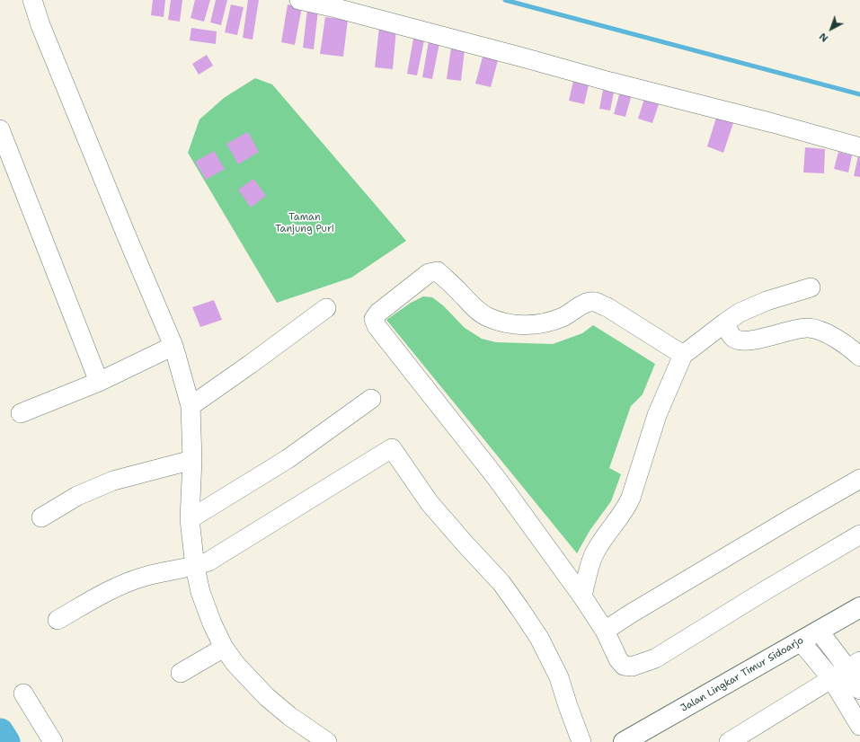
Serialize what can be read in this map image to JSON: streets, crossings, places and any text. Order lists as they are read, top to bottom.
{
  "streets": {
    "main road": ["Jalan Lingkar Timur Sidoarjo"]
  },
  "parks": ["Taman Tanjung Puri"],
  "north": "bottom left"
}
